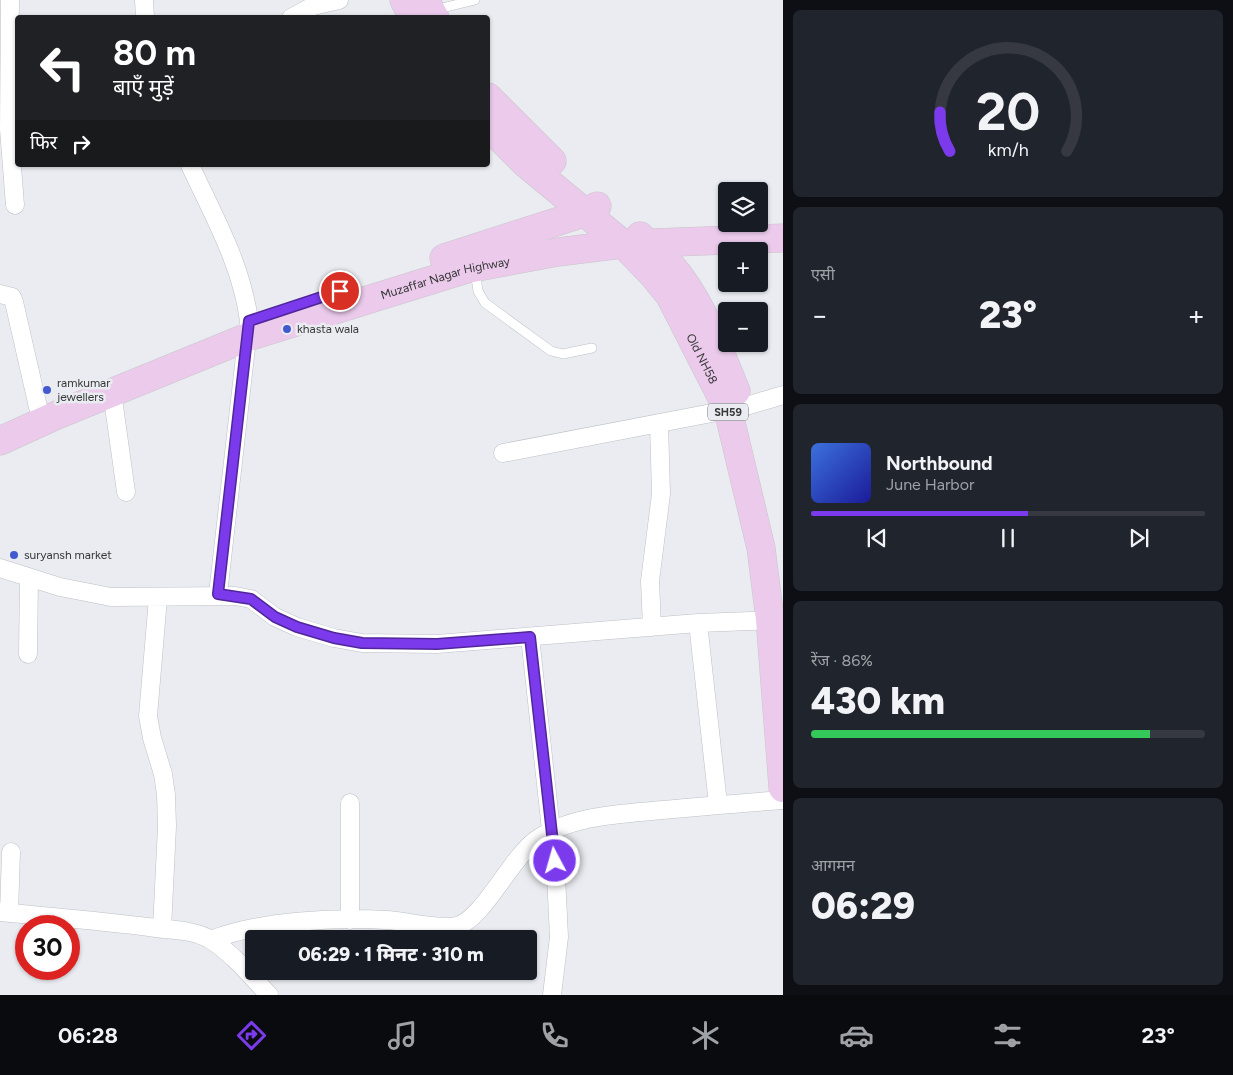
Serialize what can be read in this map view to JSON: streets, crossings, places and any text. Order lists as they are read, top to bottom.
{
  "streets": {
    "main road": ["Muzaffar Nagar Highway", "Old NH58", "SH59"]
  },
  "crossings": [
    ["Muzaffar Nagar Highway", "Old NH58"]
  ],
  "places": ["khasta wala", "ramkumar jewellers", "suryansh market"],
  "page": {
    "turn": ["80 m", "बाएँ मुड़ें"],
    "then": "फिर",
    "map_buttons": ["+", "−"],
    "tile": [
      "एसी",
      ["रेंज · 86%", "430 km"],
      ["आगमन", "06:29"]
    ],
    "heat": ["−", "23°", "+"],
    "song": ["Northbound", "June Harbor"],
    "limit": "30",
    "trip": "06:29 · 1 मिनट · 310 m",
    "tabs": ["06:28", "23°"],
    "gauge": ["20", "km/h"]
  }
}
